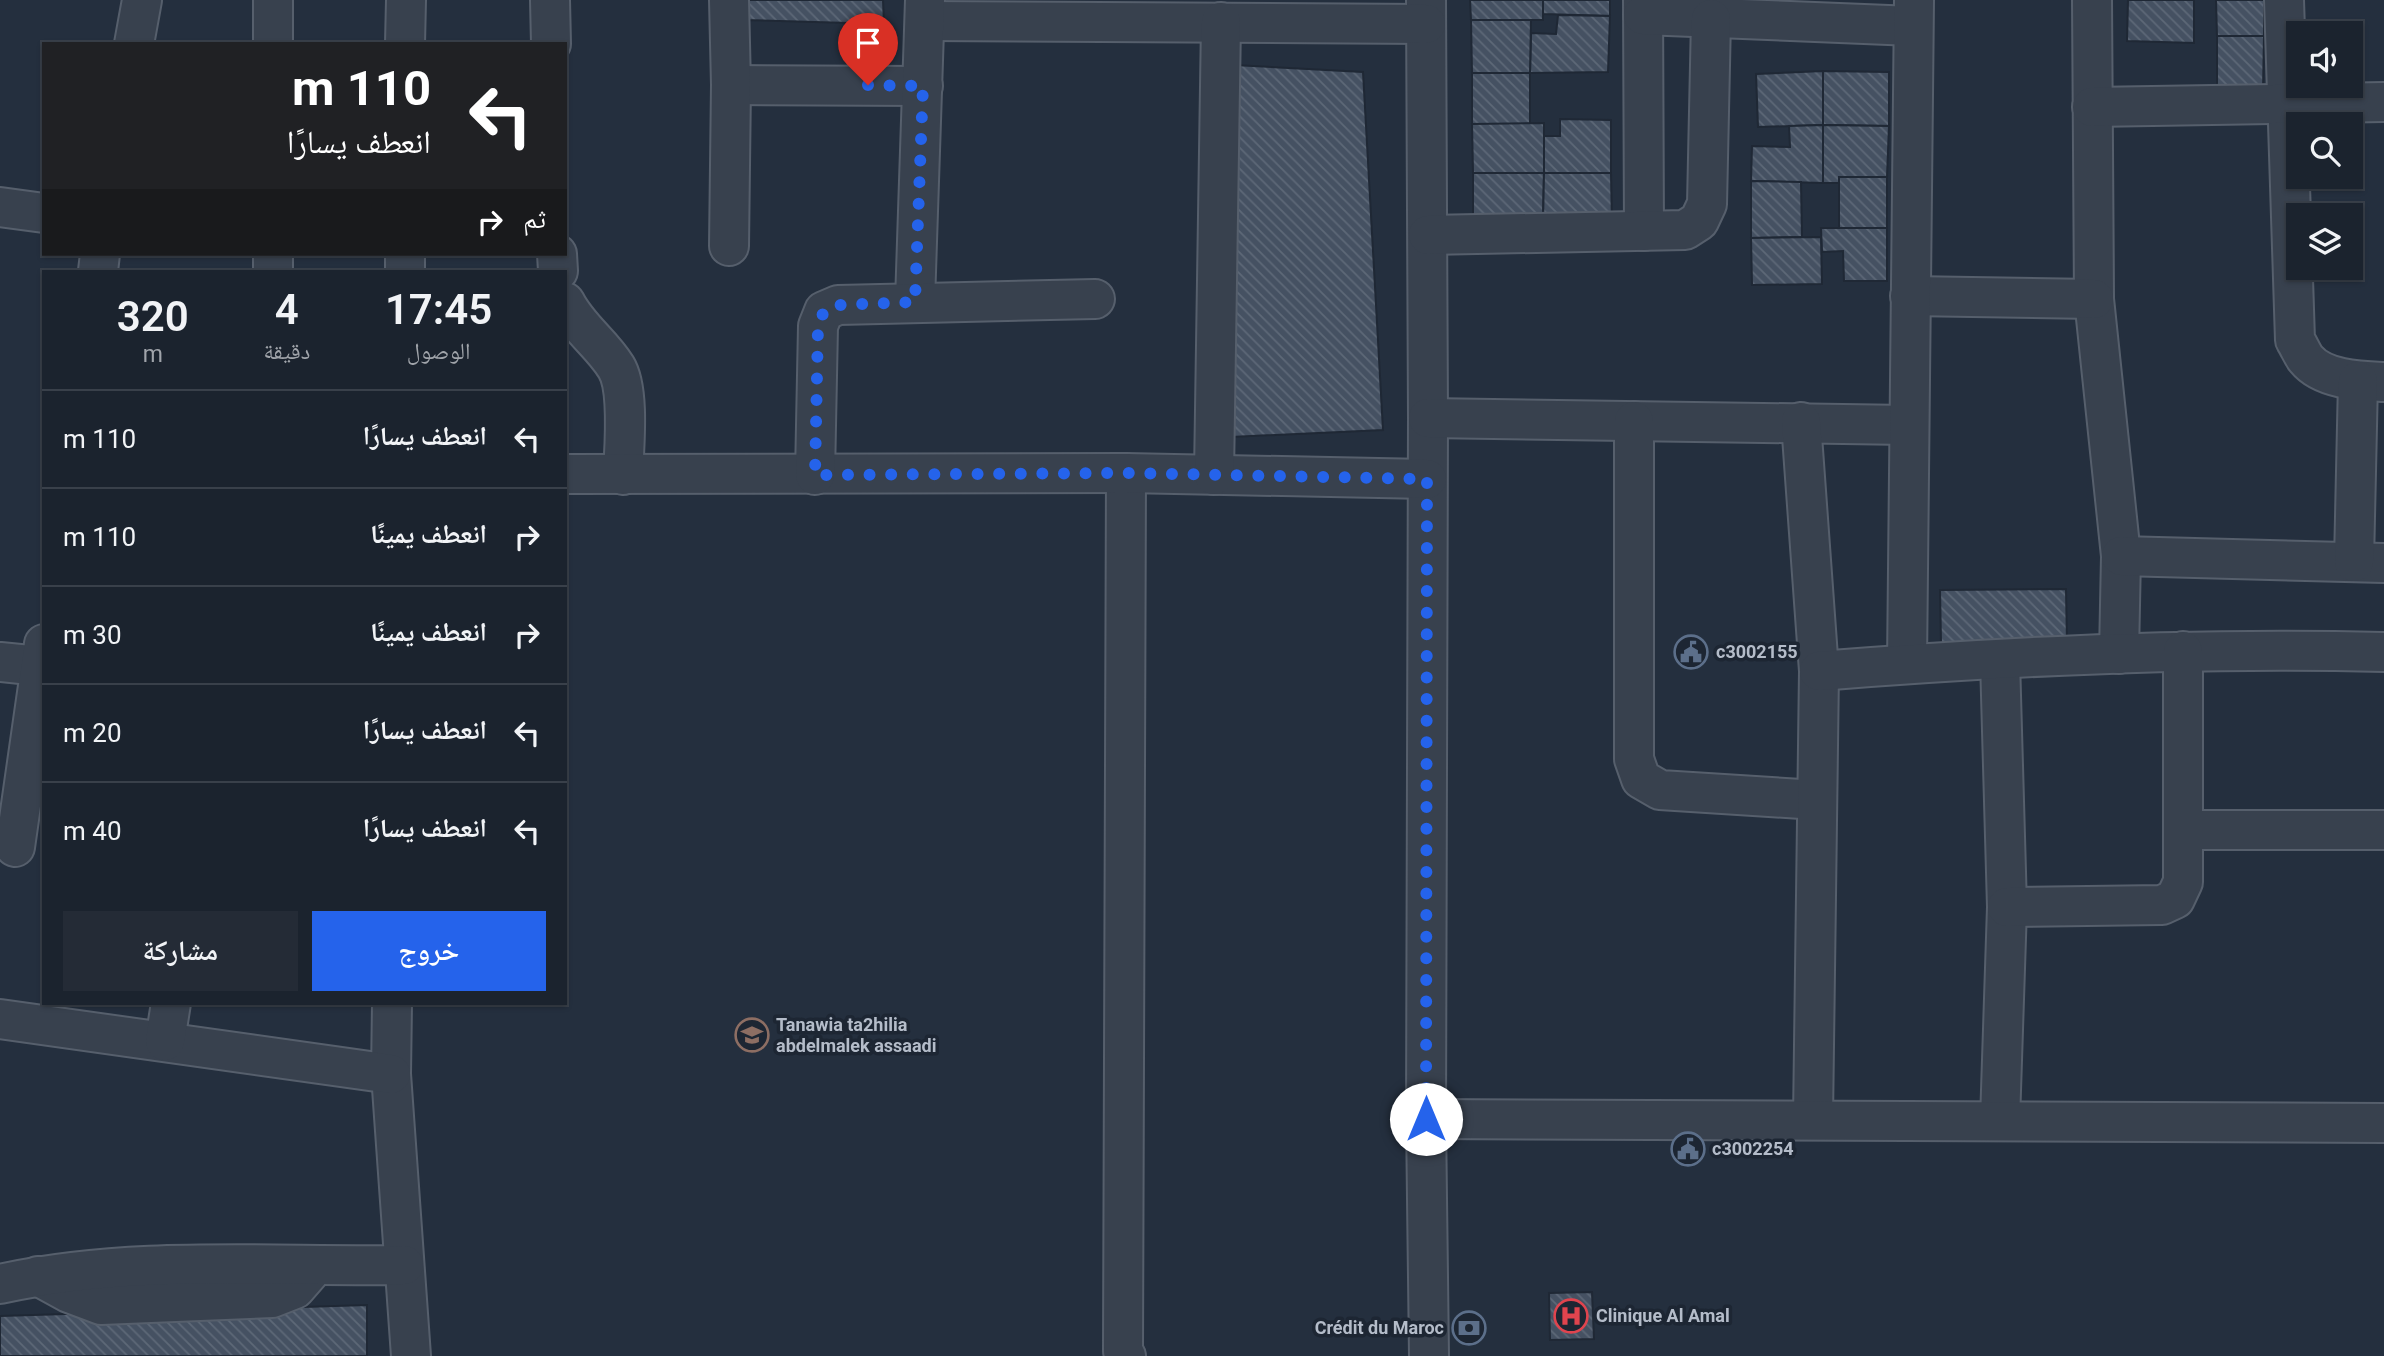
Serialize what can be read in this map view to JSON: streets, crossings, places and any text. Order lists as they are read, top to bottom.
{
  "places": {
    "public building": ["c3002155", "c3002254"],
    "school or university": ["Tanawia ta2hilia abdelmalek assaadi"],
    "hospital": ["Clinique Al Amal"],
    "bank": ["Crédit du Maroc"]
  },
  "page": {
    "turn": ["110 m", "انعطف يسارًا"],
    "then": "ثم",
    "eta": [
      "17:45",
      "الوصول",
      "4",
      "دقيقة",
      "320",
      "m"
    ],
    "list": [
      {
        "name": "انعطف يسارًا",
        "value": "110 m"
      },
      {
        "name": "انعطف يمينًا",
        "value": "110 m"
      },
      {
        "name": "انعطف يمينًا",
        "value": "30 m"
      },
      {
        "name": "انعطف يسارًا",
        "value": "20 m"
      },
      {
        "name": "انعطف يسارًا",
        "value": "40 m"
      }
    ],
    "buttons": ["خروج", "مشاركة"]
  }
}
